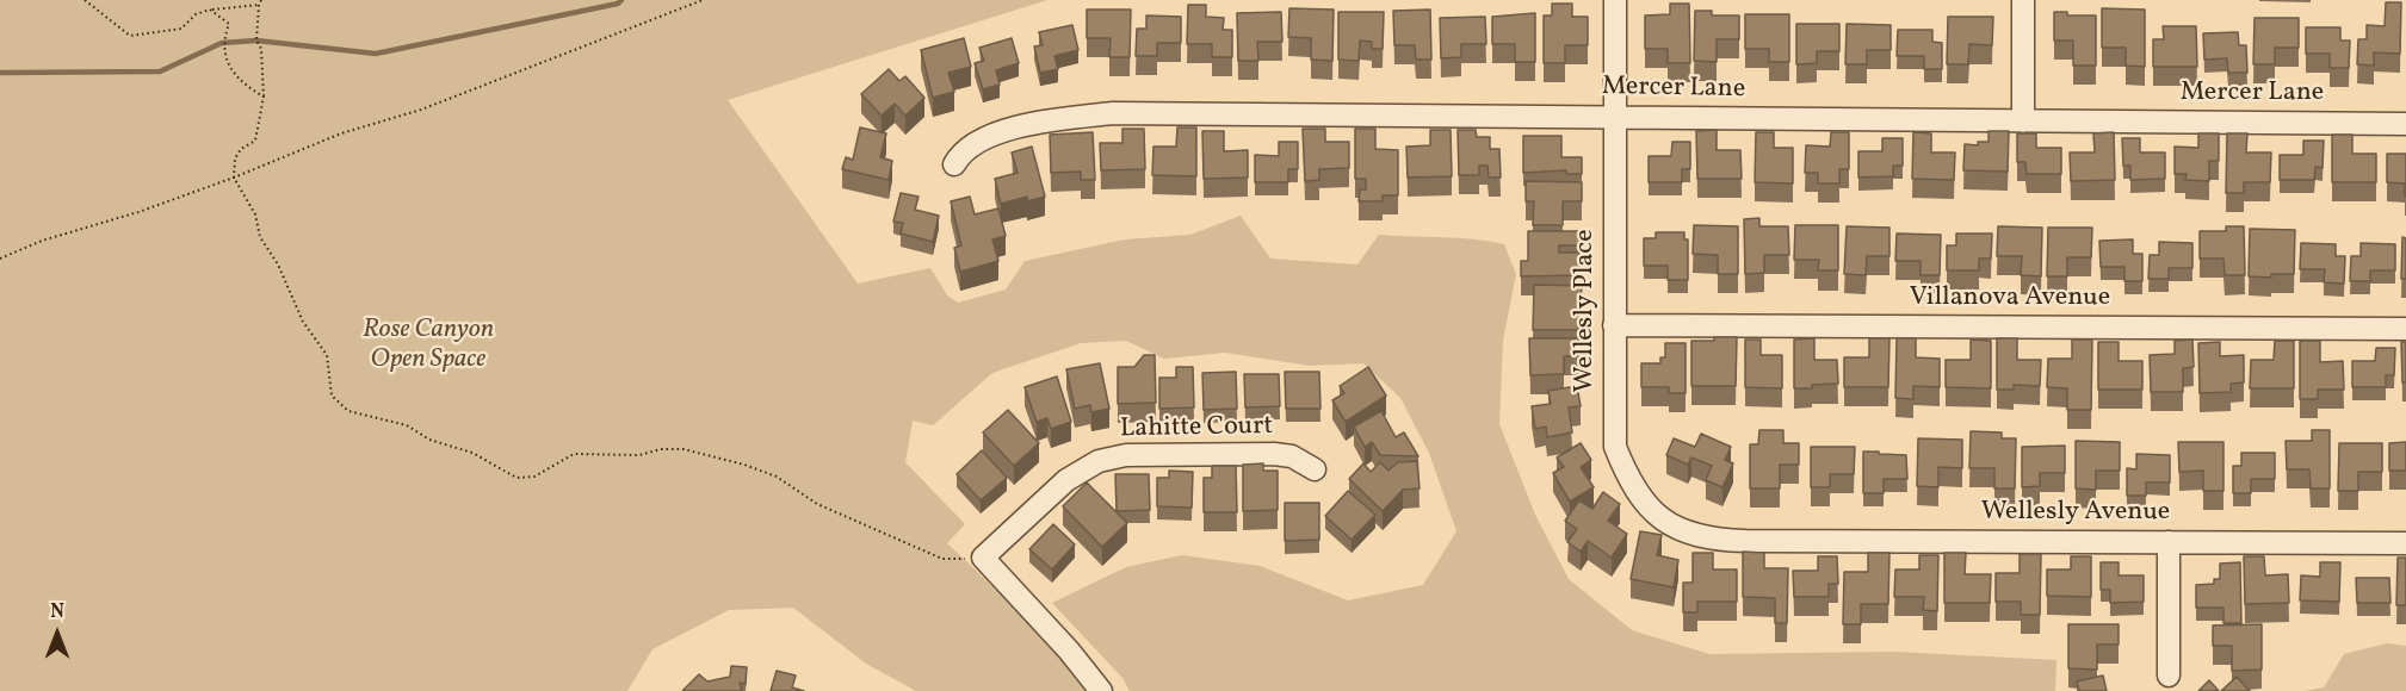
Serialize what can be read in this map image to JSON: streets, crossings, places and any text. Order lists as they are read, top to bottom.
{
  "streets": {
    "street": [
      "Mercer Lane",
      "Villanova Avenue",
      "Wellesly Place",
      "Lahitte Court",
      "Wellesly Avenue"
    ]
  },
  "crossings": [
    ["Mercer Lane", "Wellesly Place"],
    ["Villanova Avenue", "Wellesly Place"],
    ["Wellesly Place", "Wellesly Avenue"]
  ],
  "parks": ["Rose Canyon Open Space"],
  "north": "top"
}
